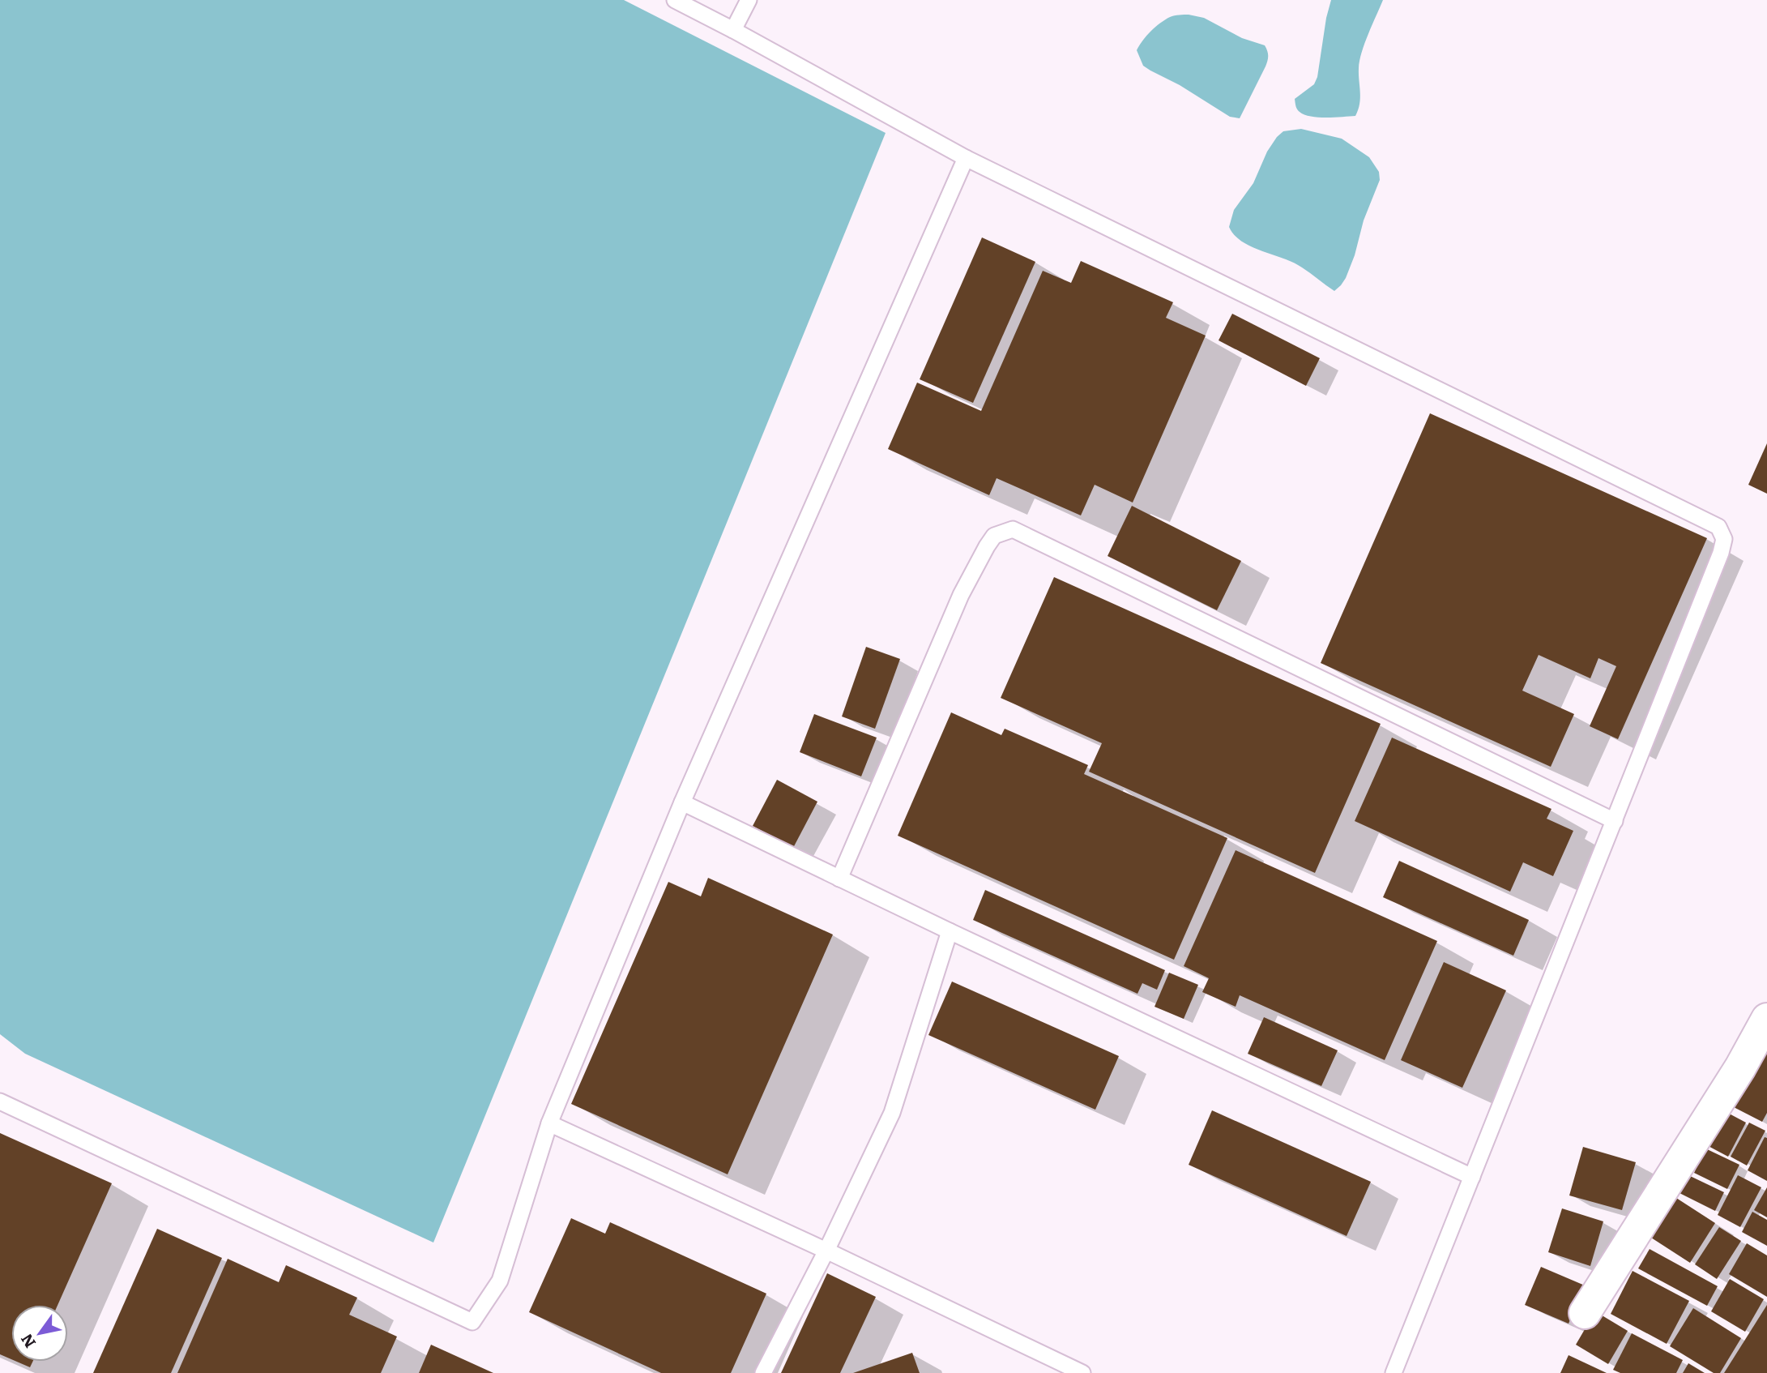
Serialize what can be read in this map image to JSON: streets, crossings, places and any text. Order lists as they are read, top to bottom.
{
  "north": "bottom left"
}
